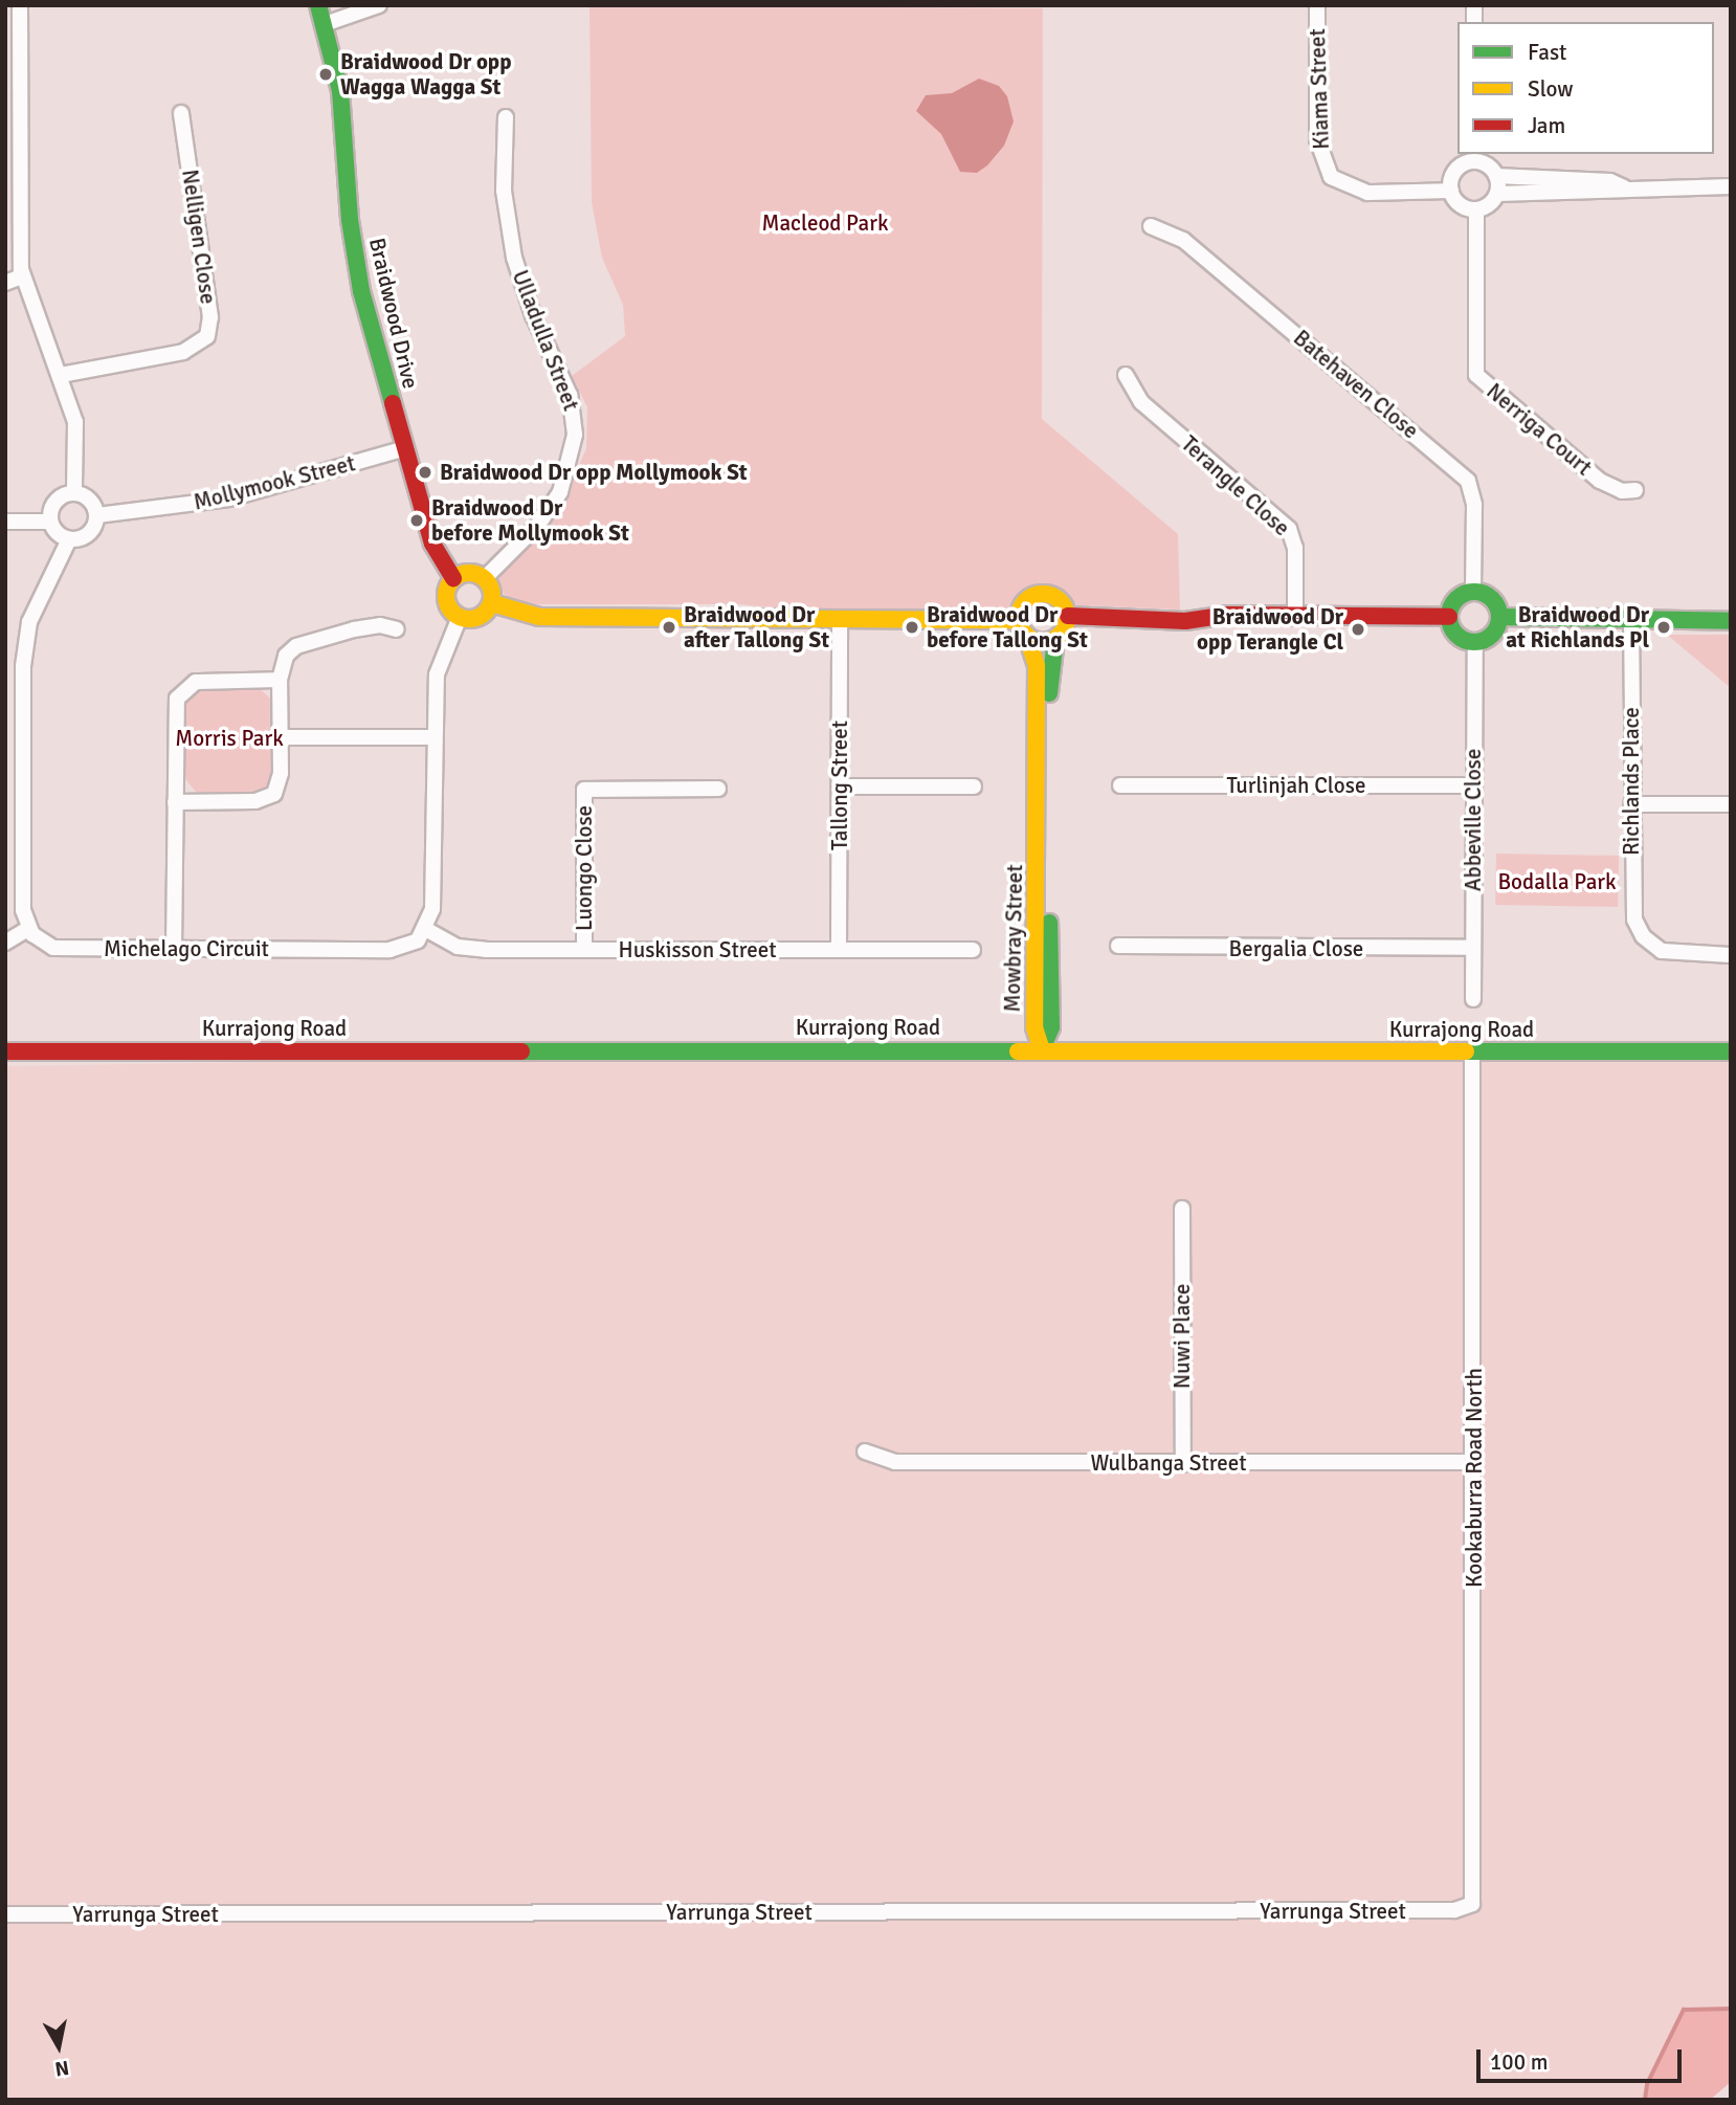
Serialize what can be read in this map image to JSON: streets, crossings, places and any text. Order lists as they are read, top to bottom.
{
  "streets": {
    "street": [
      "Kiama Street",
      "Nelligen Close",
      "Braidwood Drive",
      "Ulladulla Street",
      "Batehaven Close",
      "Nerriga Court",
      "Mollymook Street",
      "Terangle Close",
      "Richlands Place",
      "Tallong Street",
      "Turlinjah Close",
      "Abbeville Close",
      "Luongo Close",
      "Mowbray Street",
      "Michelago Circuit",
      "Bergalia Close",
      "Huskisson Street",
      "Kurrajong Road",
      "Nuwi Place",
      "Wulbanga Street",
      "Kookaburra Road North",
      "Yarrunga Street"
    ]
  },
  "crossings": [
    ["Kiama Street", "Nerriga Court"],
    ["Braidwood Drive", "Ulladulla Street"],
    ["Braidwood Drive", "Mollymook Street"],
    ["Batehaven Close", "Abbeville Close"],
    ["Tallong Street", "Huskisson Street"],
    ["Turlinjah Close", "Abbeville Close"],
    ["Abbeville Close", "Bergalia Close"],
    ["Luongo Close", "Huskisson Street"],
    ["Mowbray Street", "Kurrajong Road"],
    ["Michelago Circuit", "Huskisson Street"],
    ["Kurrajong Road", "Kookaburra Road North"],
    ["Nuwi Place", "Wulbanga Street"],
    ["Wulbanga Street", "Kookaburra Road North"],
    ["Kookaburra Road North", "Yarrunga Street"]
  ],
  "parks": ["Macleod Park", "Morris Park", "Bodalla Park"],
  "places": [
    "Braidwood Dr opp Wagga Wagga St",
    "Braidwood Dr opp Mollymook St",
    "Braidwood Dr before Mollymook St",
    "Braidwood Dr after Tallong St",
    "Braidwood Dr before Tallong St",
    "Braidwood Dr at Richlands Pl",
    "Braidwood Dr opp Terangle Cl"
  ],
  "legend": ["Fast", "Slow", "Jam"],
  "scale_bar": "100 m",
  "north": "bottom"
}
